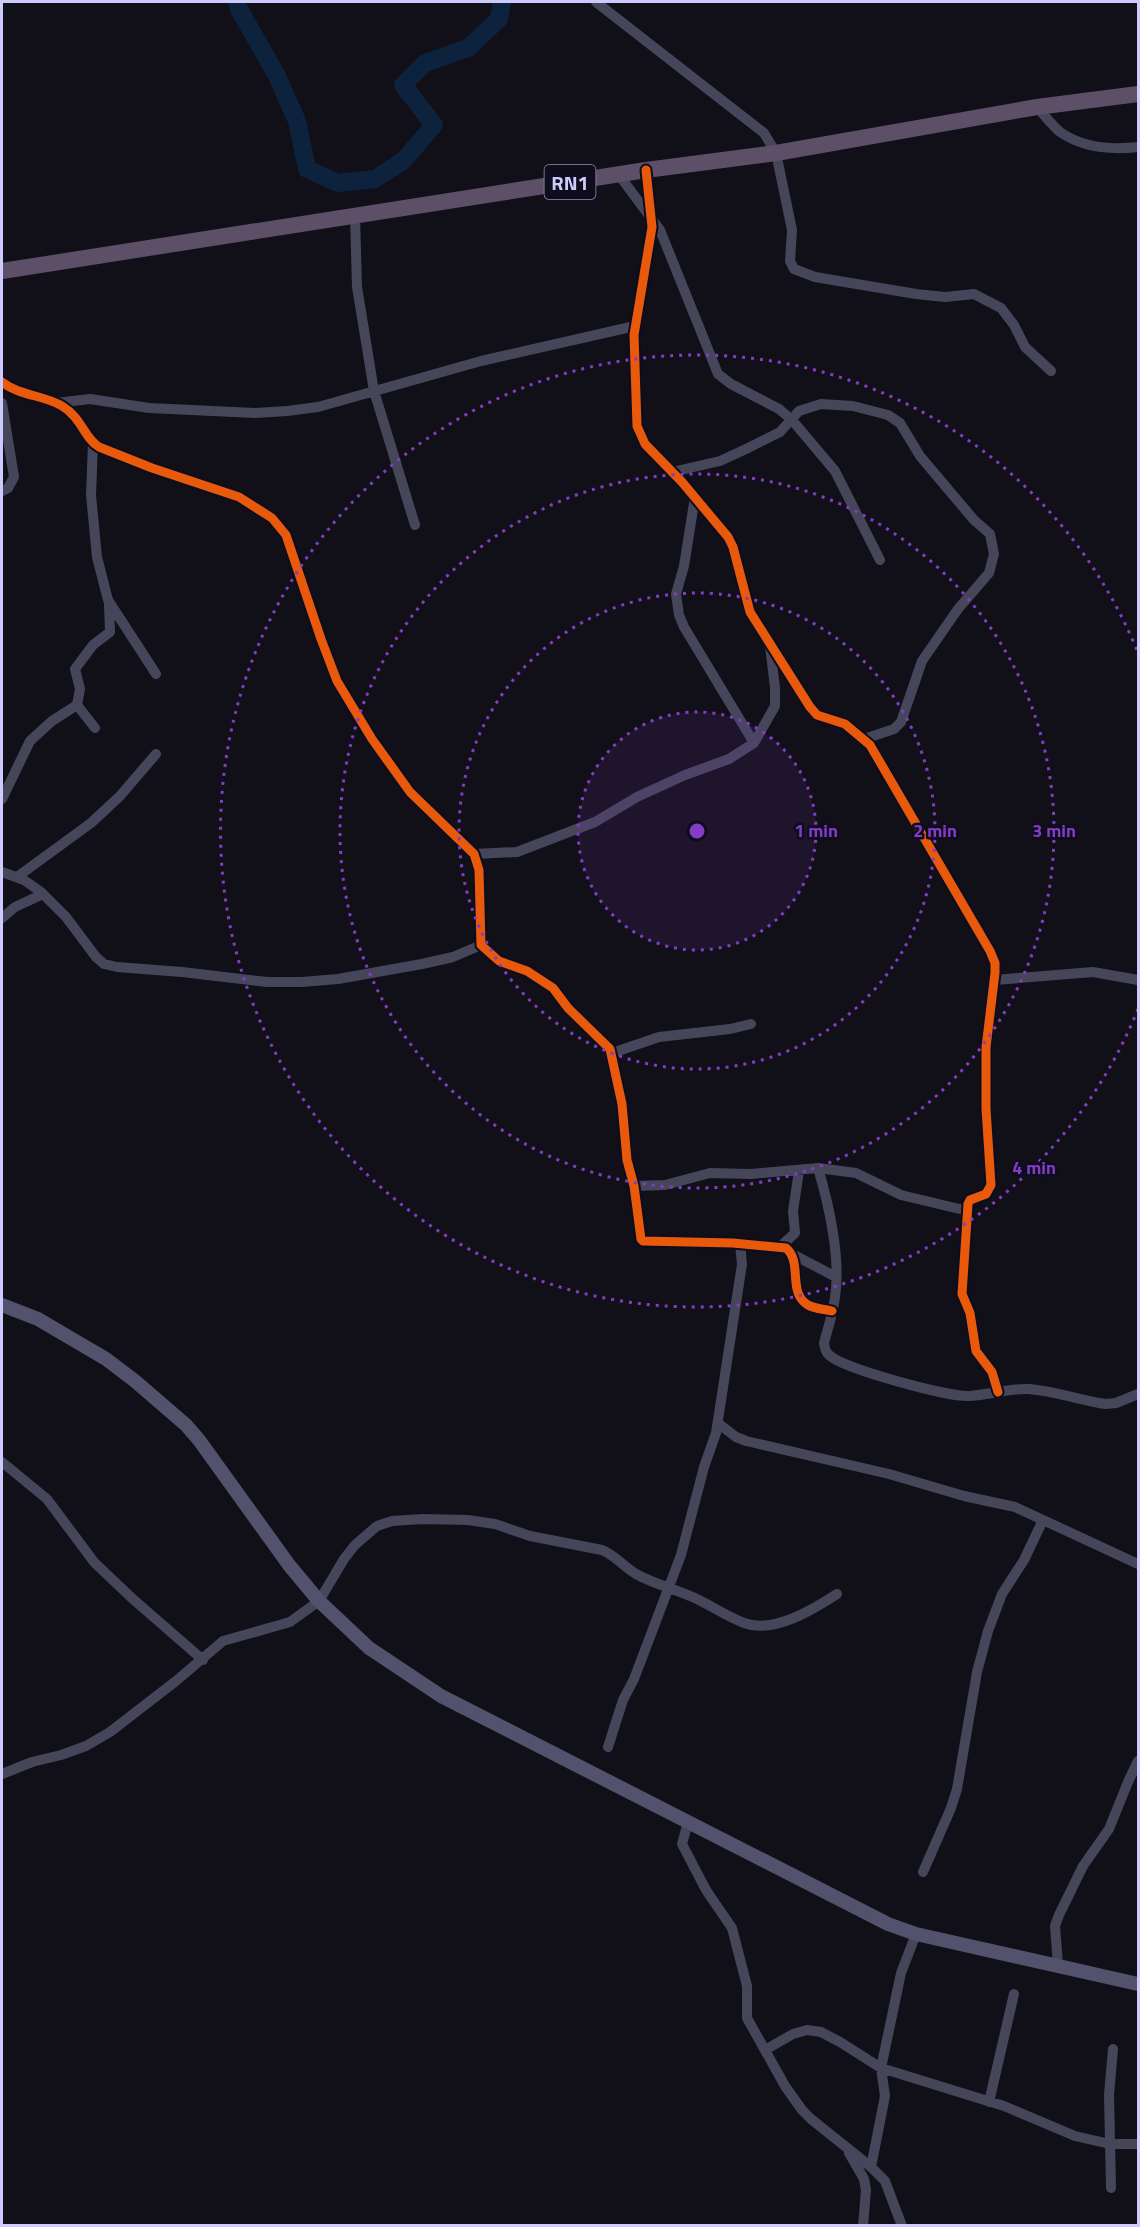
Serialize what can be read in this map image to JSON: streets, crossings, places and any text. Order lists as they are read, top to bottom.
{
  "streets": {
    "highway": ["RN1"]
  },
  "rings": [
    "1 min",
    "2 min",
    "3 min",
    "4 min"
  ]
}
